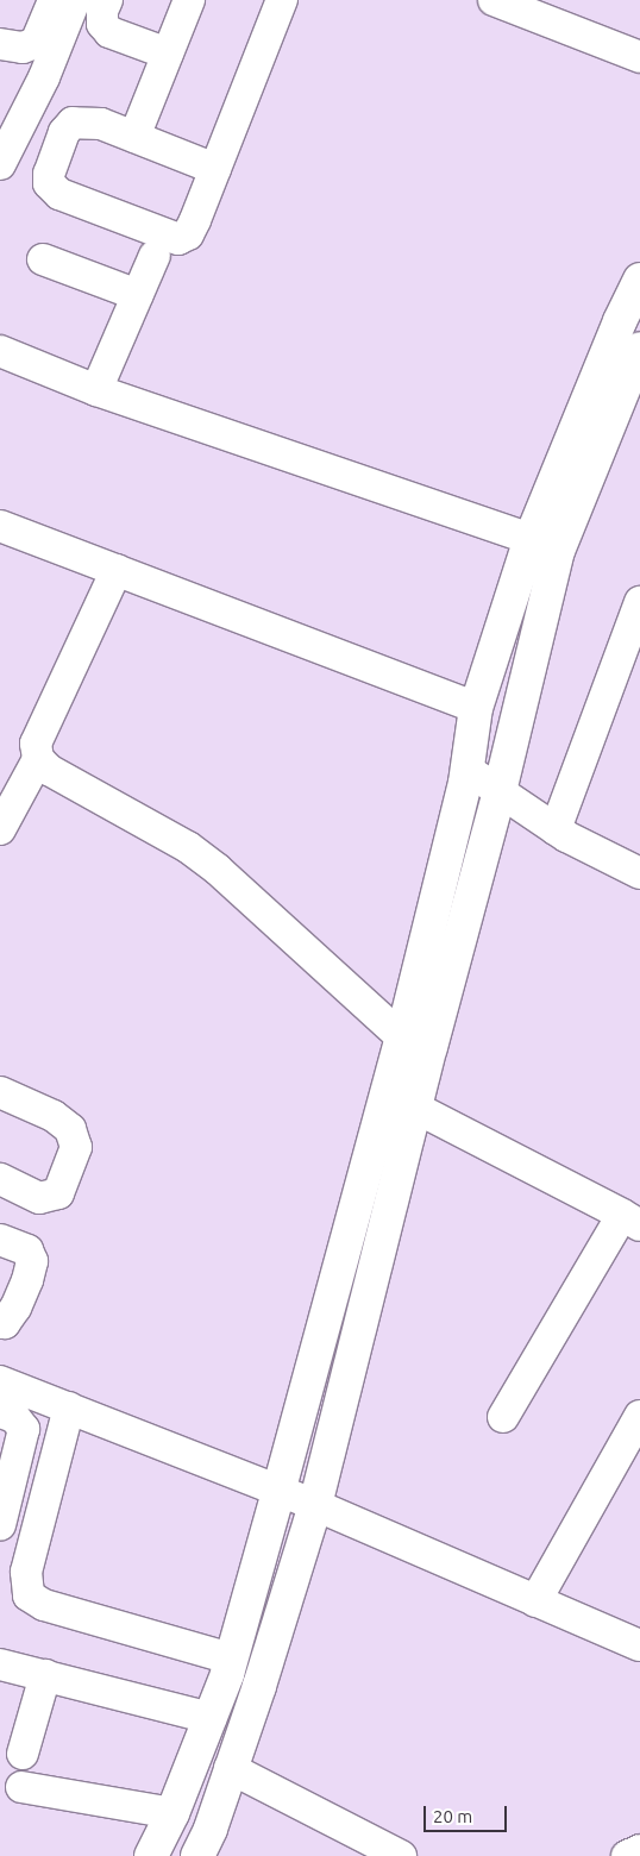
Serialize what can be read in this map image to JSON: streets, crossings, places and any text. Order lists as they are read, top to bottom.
{
  "scale_bar": "20 m"
}
